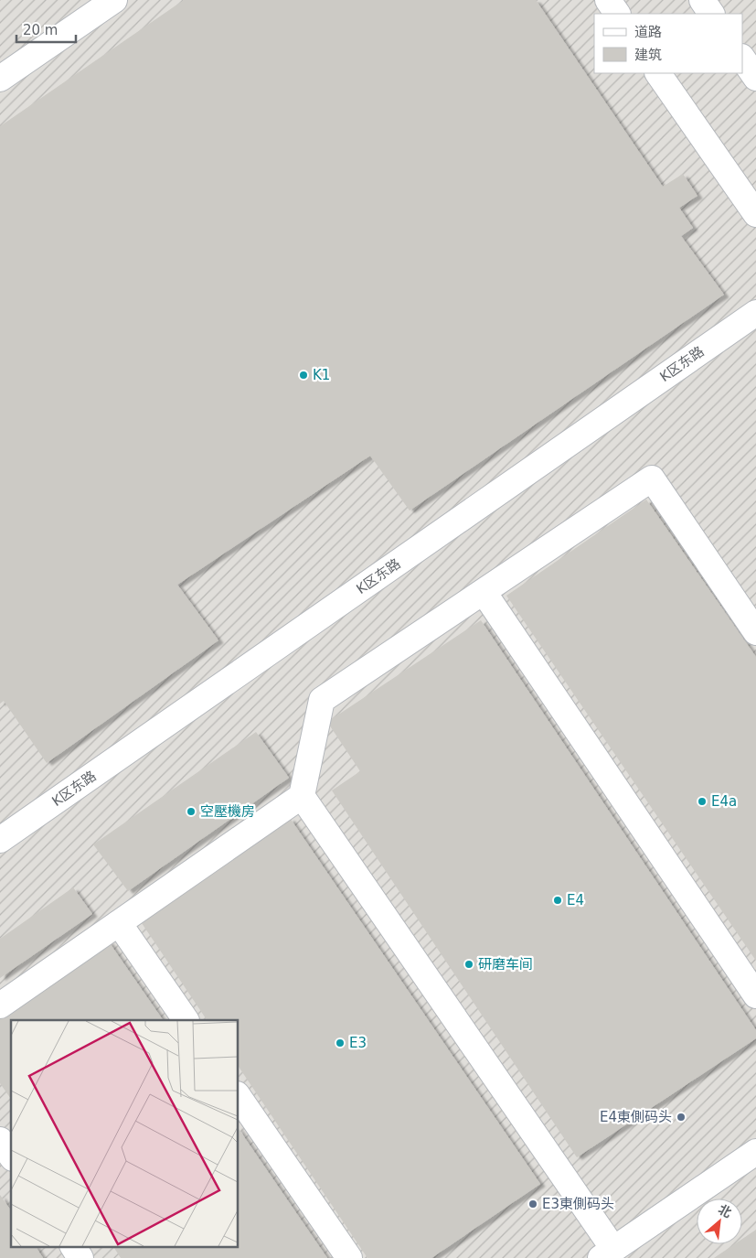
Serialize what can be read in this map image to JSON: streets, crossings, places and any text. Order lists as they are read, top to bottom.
{
  "streets": {
    "street": ["K区东路"]
  },
  "places": [
    "K1",
    "E4a",
    "空壓機房",
    "E4",
    "研磨车间",
    "E3",
    "E4東側码头",
    "E3東側码头"
  ],
  "legend": ["道路", "建筑"],
  "scale_bar": "20 m",
  "north": "top right"
}
